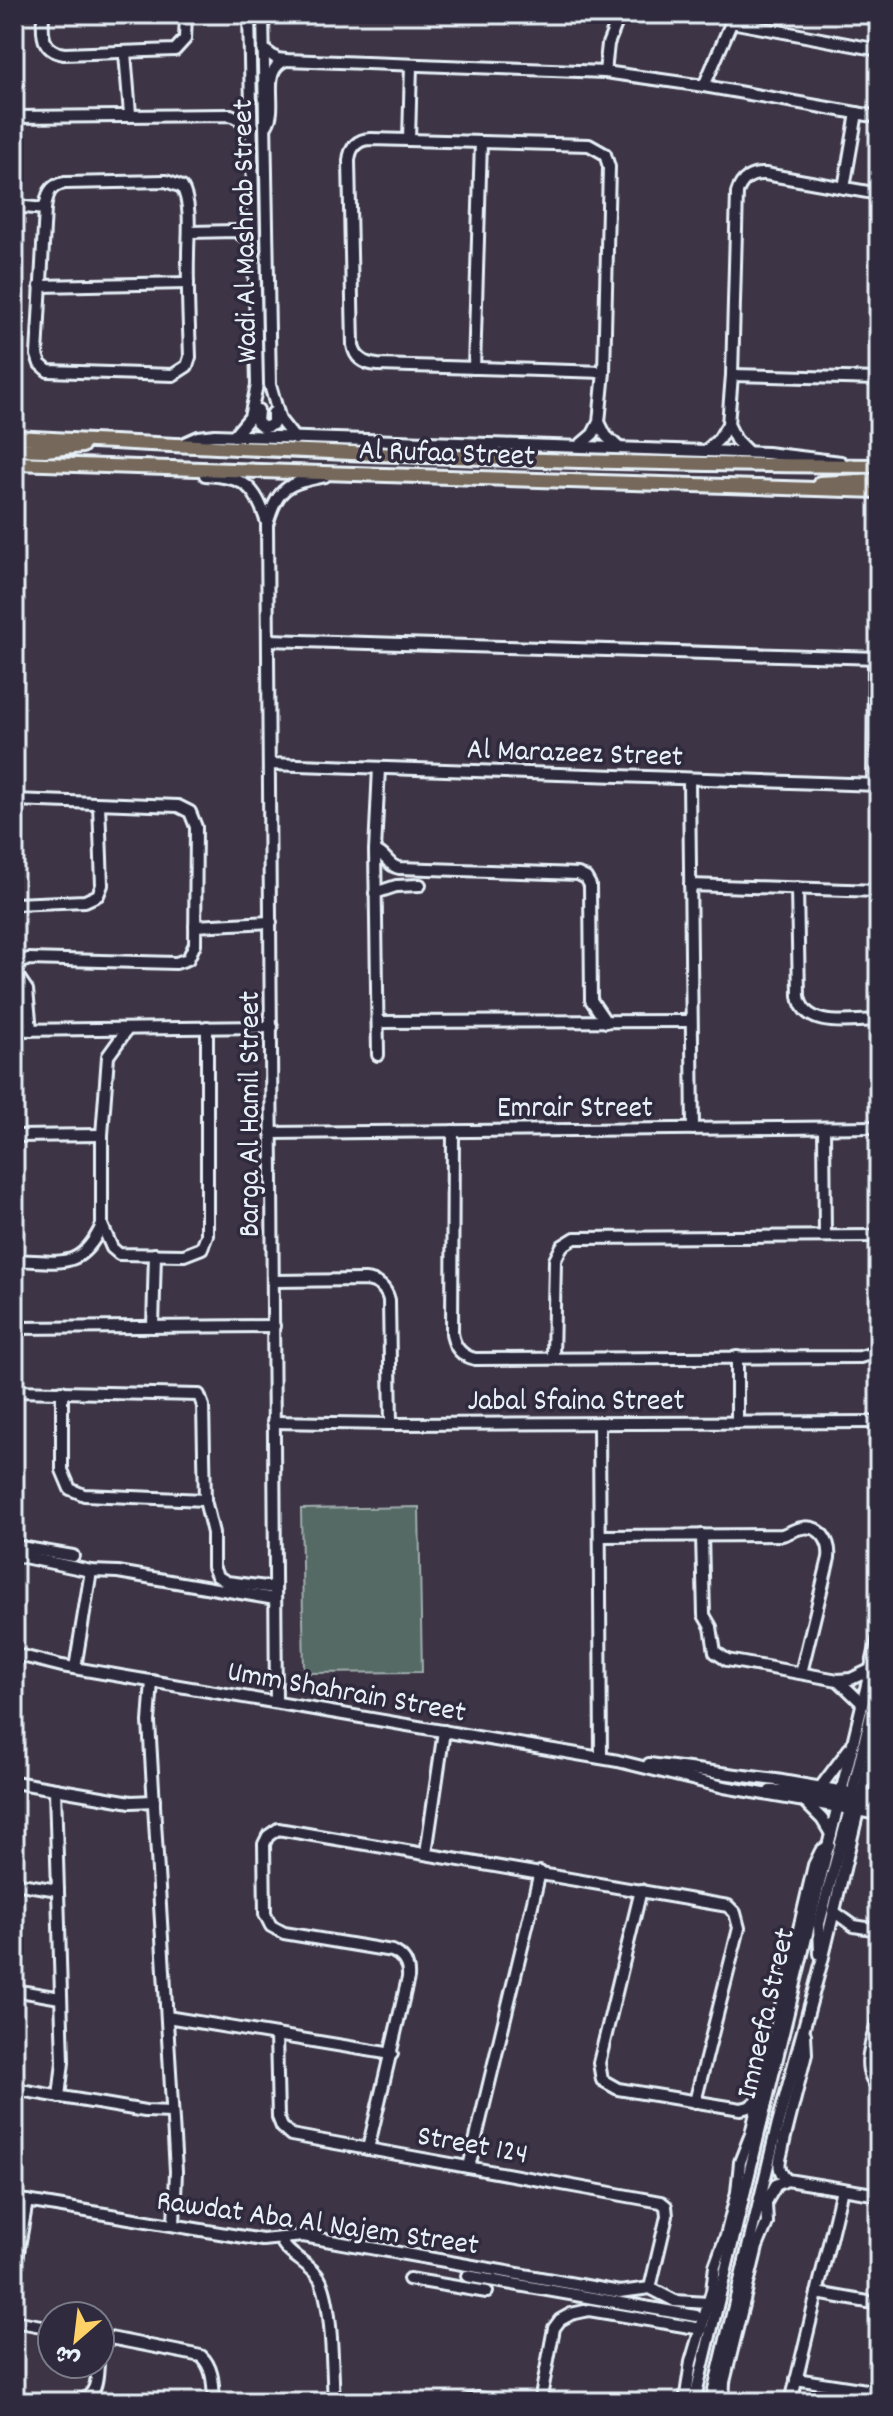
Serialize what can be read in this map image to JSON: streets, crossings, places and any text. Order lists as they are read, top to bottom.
{
  "streets": {
    "main road": ["Al Rufaa Street"],
    "street": [
      "Wadi Al Mashrab Street",
      "Al Marazeez Street",
      "Emrair Street",
      "Barga Al Hamil Street",
      "Jabal Sfaina Street",
      "Umm Shahrain Street",
      "Imneefa Street",
      "Street 124",
      "Rawdat Aba Al Najem Street"
    ]
  },
  "crossings": [
    ["Wadi Al Mashrab Street", "Al Rufaa Street"],
    ["Al Rufaa Street", "Barga Al Hamil Street"],
    ["Al Marazeez Street", "Barga Al Hamil Street"],
    ["Emrair Street", "Barga Al Hamil Street"],
    ["Barga Al Hamil Street", "Jabal Sfaina Street"],
    ["Barga Al Hamil Street", "Umm Shahrain Street"],
    ["Umm Shahrain Street", "Imneefa Street"],
    ["Street 124", "Rawdat Aba Al Najem Street"]
  ],
  "north": "bottom left"
}
